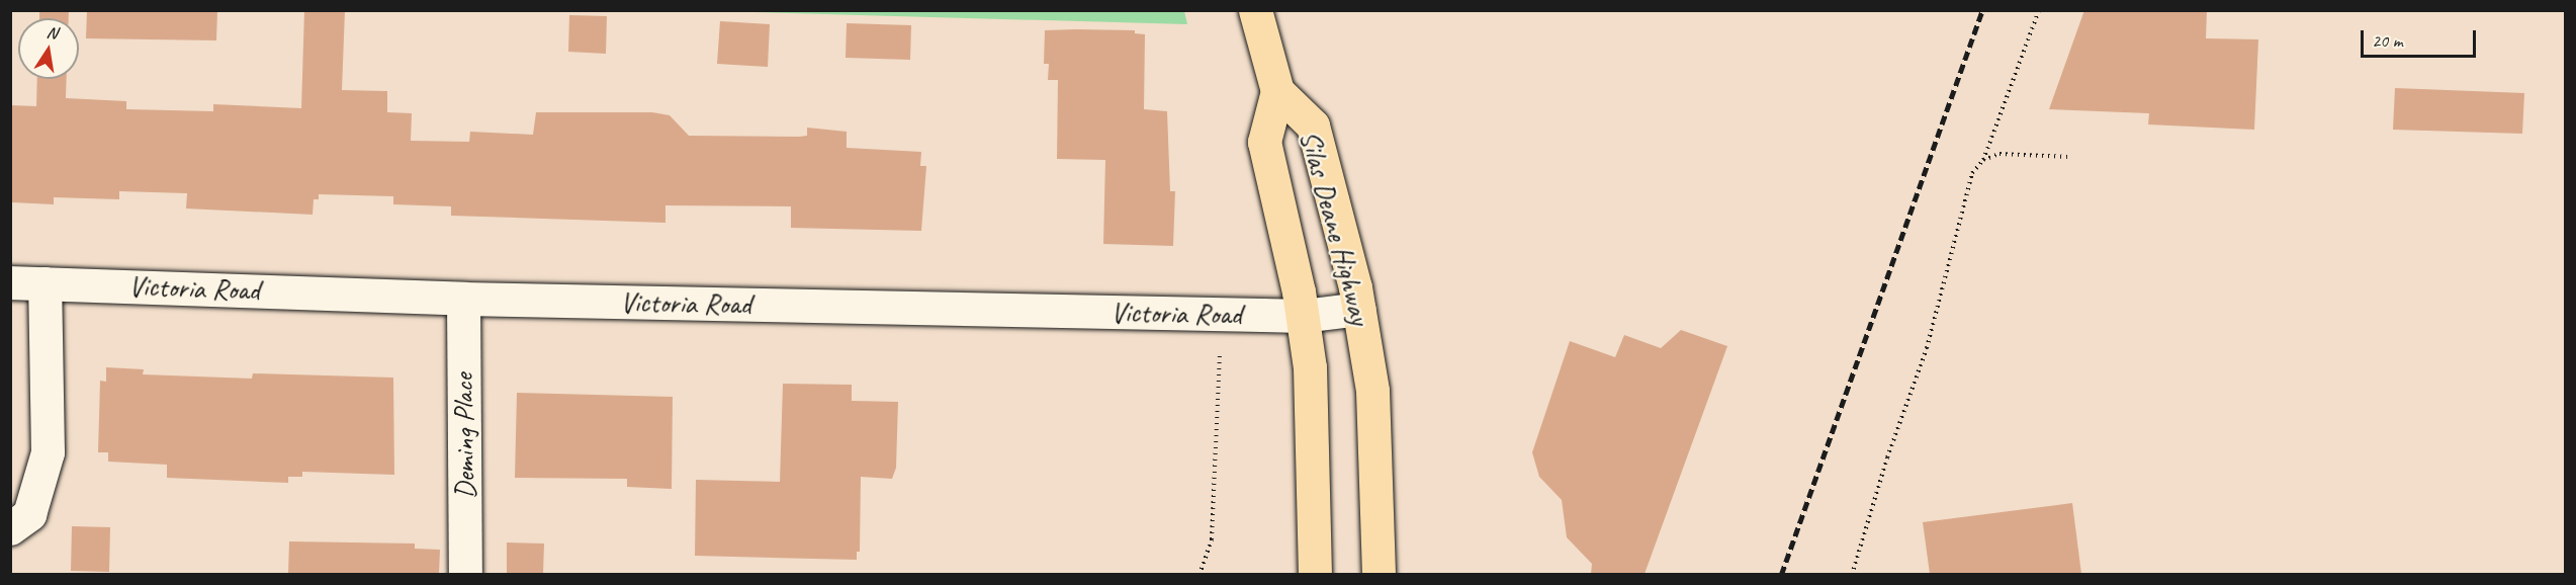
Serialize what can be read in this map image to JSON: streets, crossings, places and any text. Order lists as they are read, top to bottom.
{
  "streets": {
    "main road": ["Silas Deane Highway"],
    "street": ["Victoria Road", "Deming Place"]
  },
  "crossings": [
    ["Silas Deane Highway", "Victoria Road"],
    ["Victoria Road", "Deming Place"]
  ],
  "scale_bar": "20 m",
  "north": "top"
}
